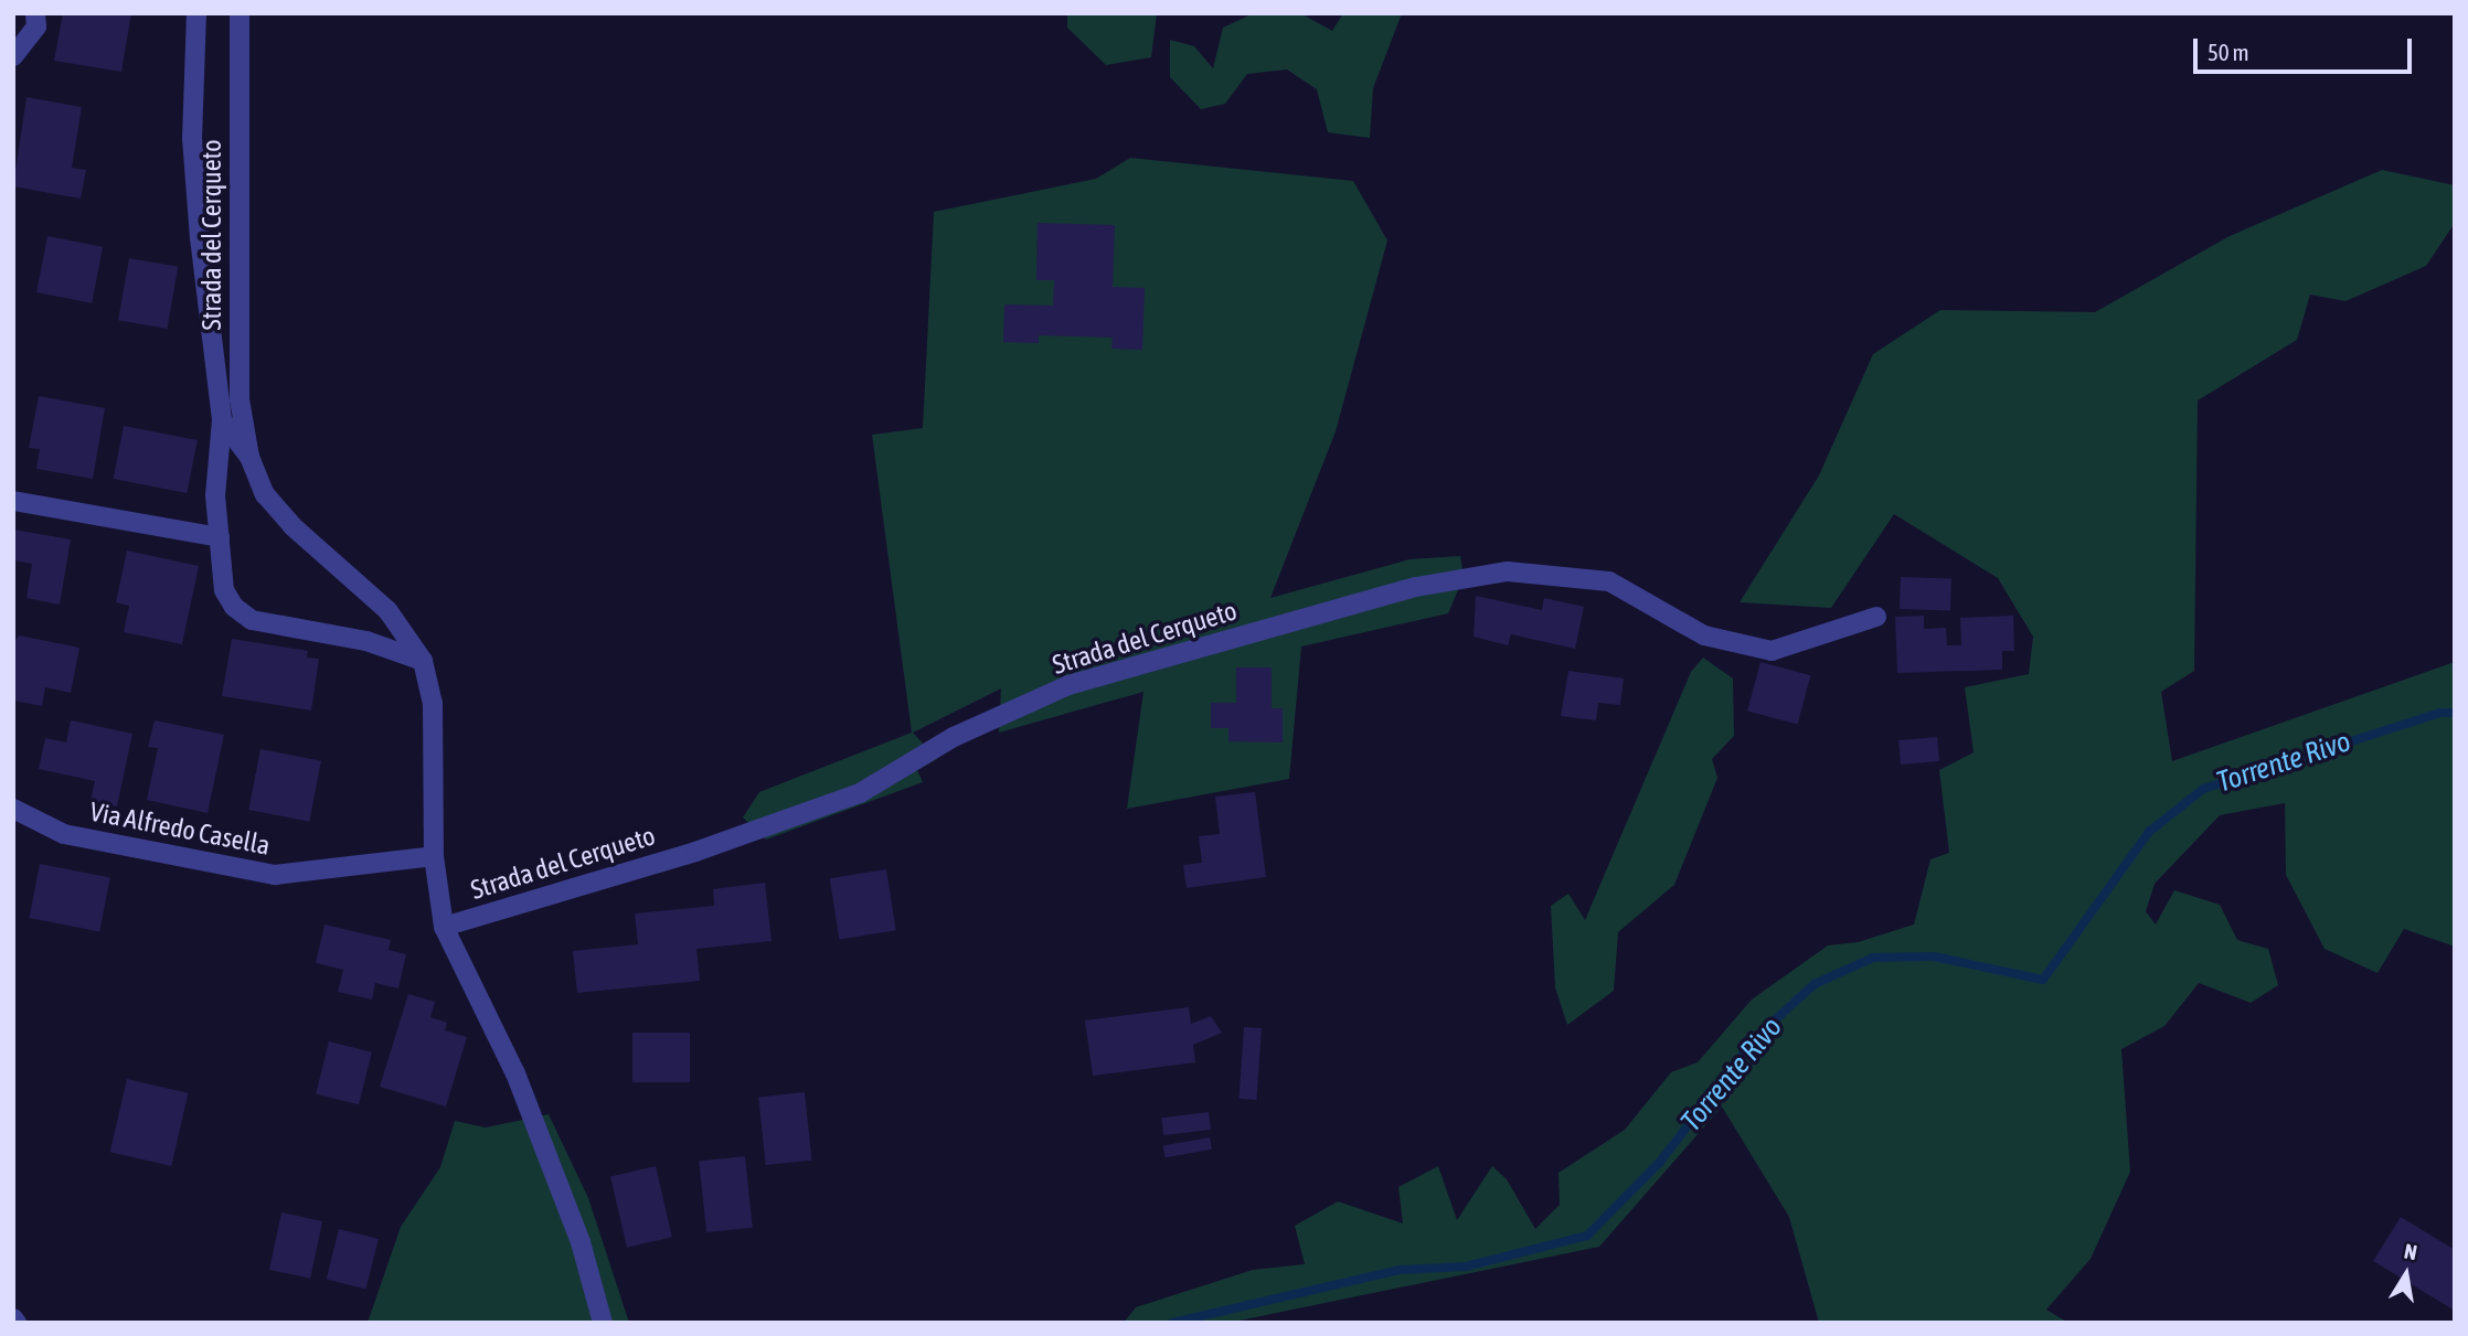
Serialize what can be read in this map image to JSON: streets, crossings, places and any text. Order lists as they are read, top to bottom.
{
  "streets": {
    "street": ["Strada del Cerqueto", "Via Alfredo Casella"]
  },
  "crossings": [
    ["Strada del Cerqueto", "Via Alfredo Casella"]
  ],
  "water": ["Torrente Rivo"],
  "scale_bar": "50 m",
  "north": "top"
}
